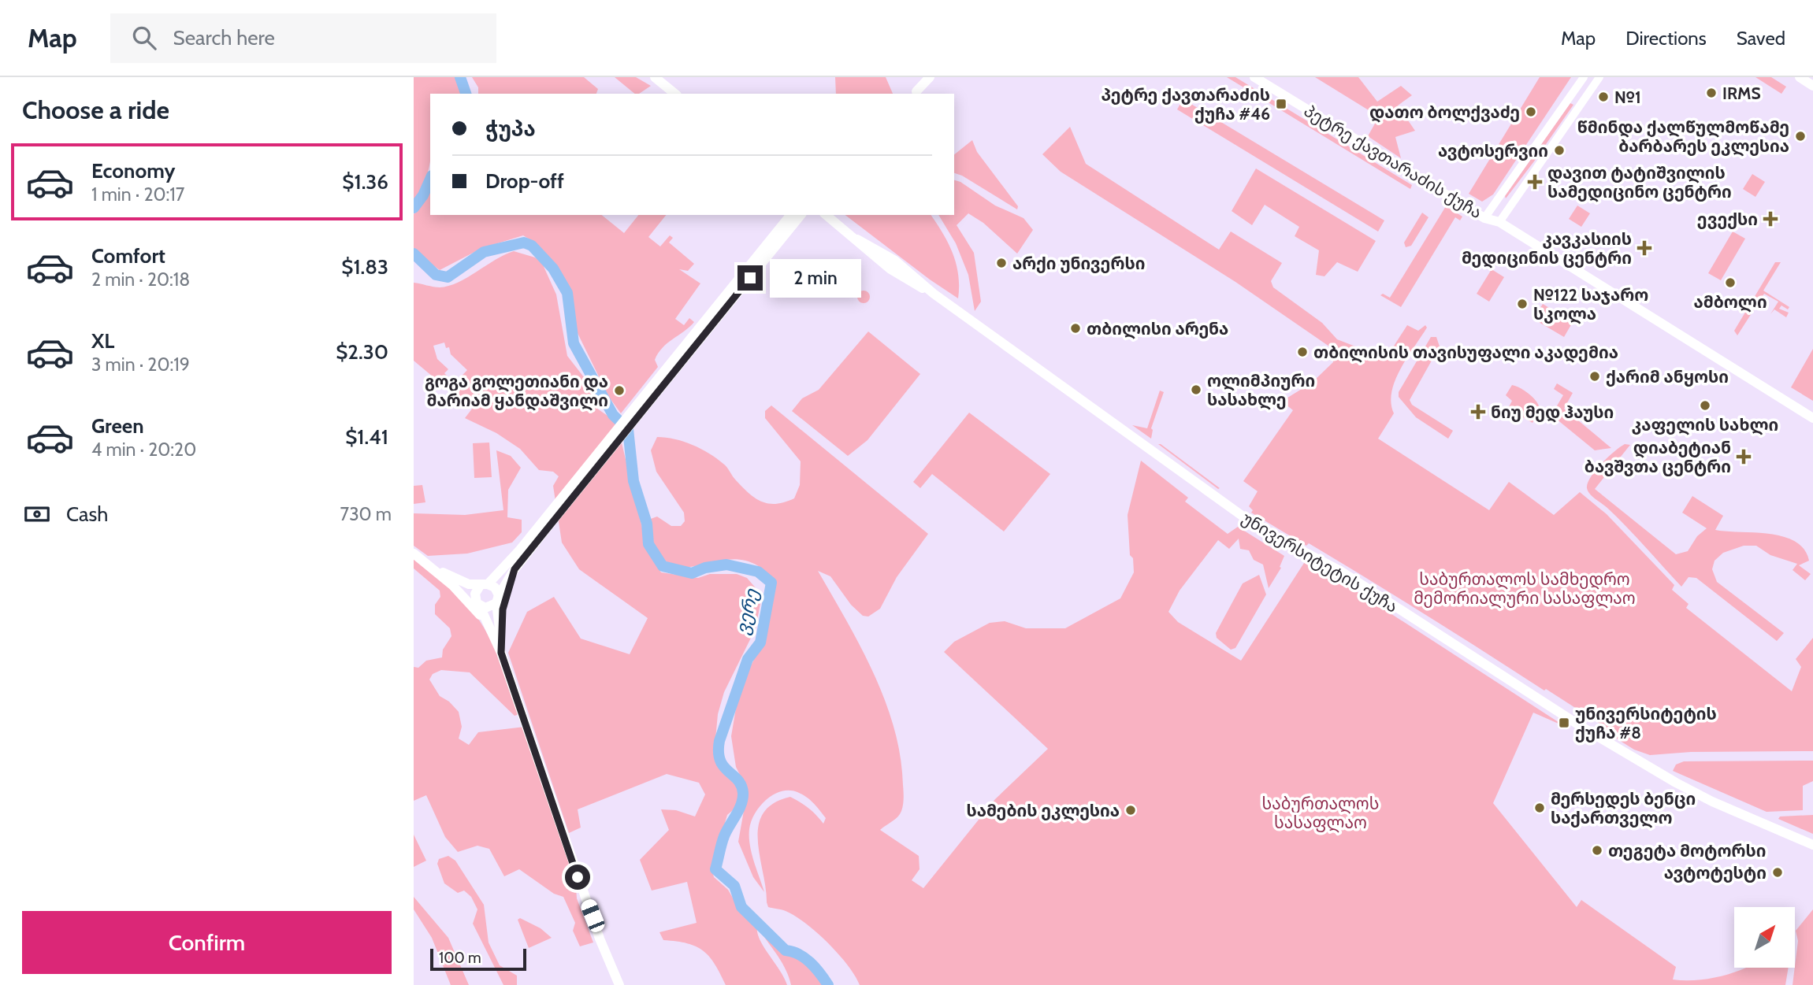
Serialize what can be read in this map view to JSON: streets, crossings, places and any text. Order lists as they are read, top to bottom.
{
  "streets": {
    "main road": ["პეტრე ქავთარაძის ქუჩა", "უნივერსიტეტის ქუჩა"]
  },
  "water": ["ვერე"],
  "parks": ["საბურთალოს სამხედრო მემორიალური სასაფლაო", "საბურთალოს სასაფლაო"],
  "places": {
    "other": [
      "IRMS",
      "№1",
      "დათო ბოლქვაძე",
      "წმინდა ქალწულმოწამე ბარბარეს ეკლესია",
      "ავტოსერვიი",
      "არქი უნივერსი",
      "ამბოლი",
      "№122 საჯარო სკოლა",
      "თბილისი არენა",
      "თბილისის თავისუფალი აკადემია",
      "ქარიმ ანყოსი",
      "ოლიმპიური სასახლე",
      "გოგა გოლეთიანი და მარიამ ყანდაშვილი",
      "კაფელის სახლი",
      "მერსედეს ბენცი საქართველო",
      "სამების ეკლესია",
      "თეგეტა მოტორსი",
      "ავტოტესტი"
    ],
    "transit": ["პეტრე ქავთარაძის ქუჩა #46", "უნივერსიტეტის ქუჩა #8"],
    "health": [
      "დავით ტატიშვილის სამედიცინო ცენტრი",
      "ევექსი",
      "კავკასიის მედიცინის ცენტრი",
      "ნიუ მედ ჰაუსი",
      "დიაბეტიან ბავშვთა ცენტრი"
    ]
  },
  "scale_bar": "100 m",
  "north": "top right",
  "page": {
    "header": "Map",
    "search": "Search here",
    "nav": ["Map", "Directions", "Saved"],
    "heading": "Choose a ride",
    "banner": ["ჭუპა", "Drop-off"],
    "list": [
      {
        "name": "Economy",
        "note": "1 min · 20:17",
        "value": "$1.36"
      },
      {
        "name": "Comfort",
        "note": "2 min · 20:18",
        "value": "$1.83"
      },
      {
        "name": "XL",
        "note": "3 min · 20:19",
        "value": "$2.30"
      },
      {
        "name": "Green",
        "note": "4 min · 20:20",
        "value": "$1.41"
      }
    ],
    "bubble": "2 min",
    "pay": ["Cash", "730 m"],
    "buttons": "Confirm",
    "scale": "100 m"
  }
}
